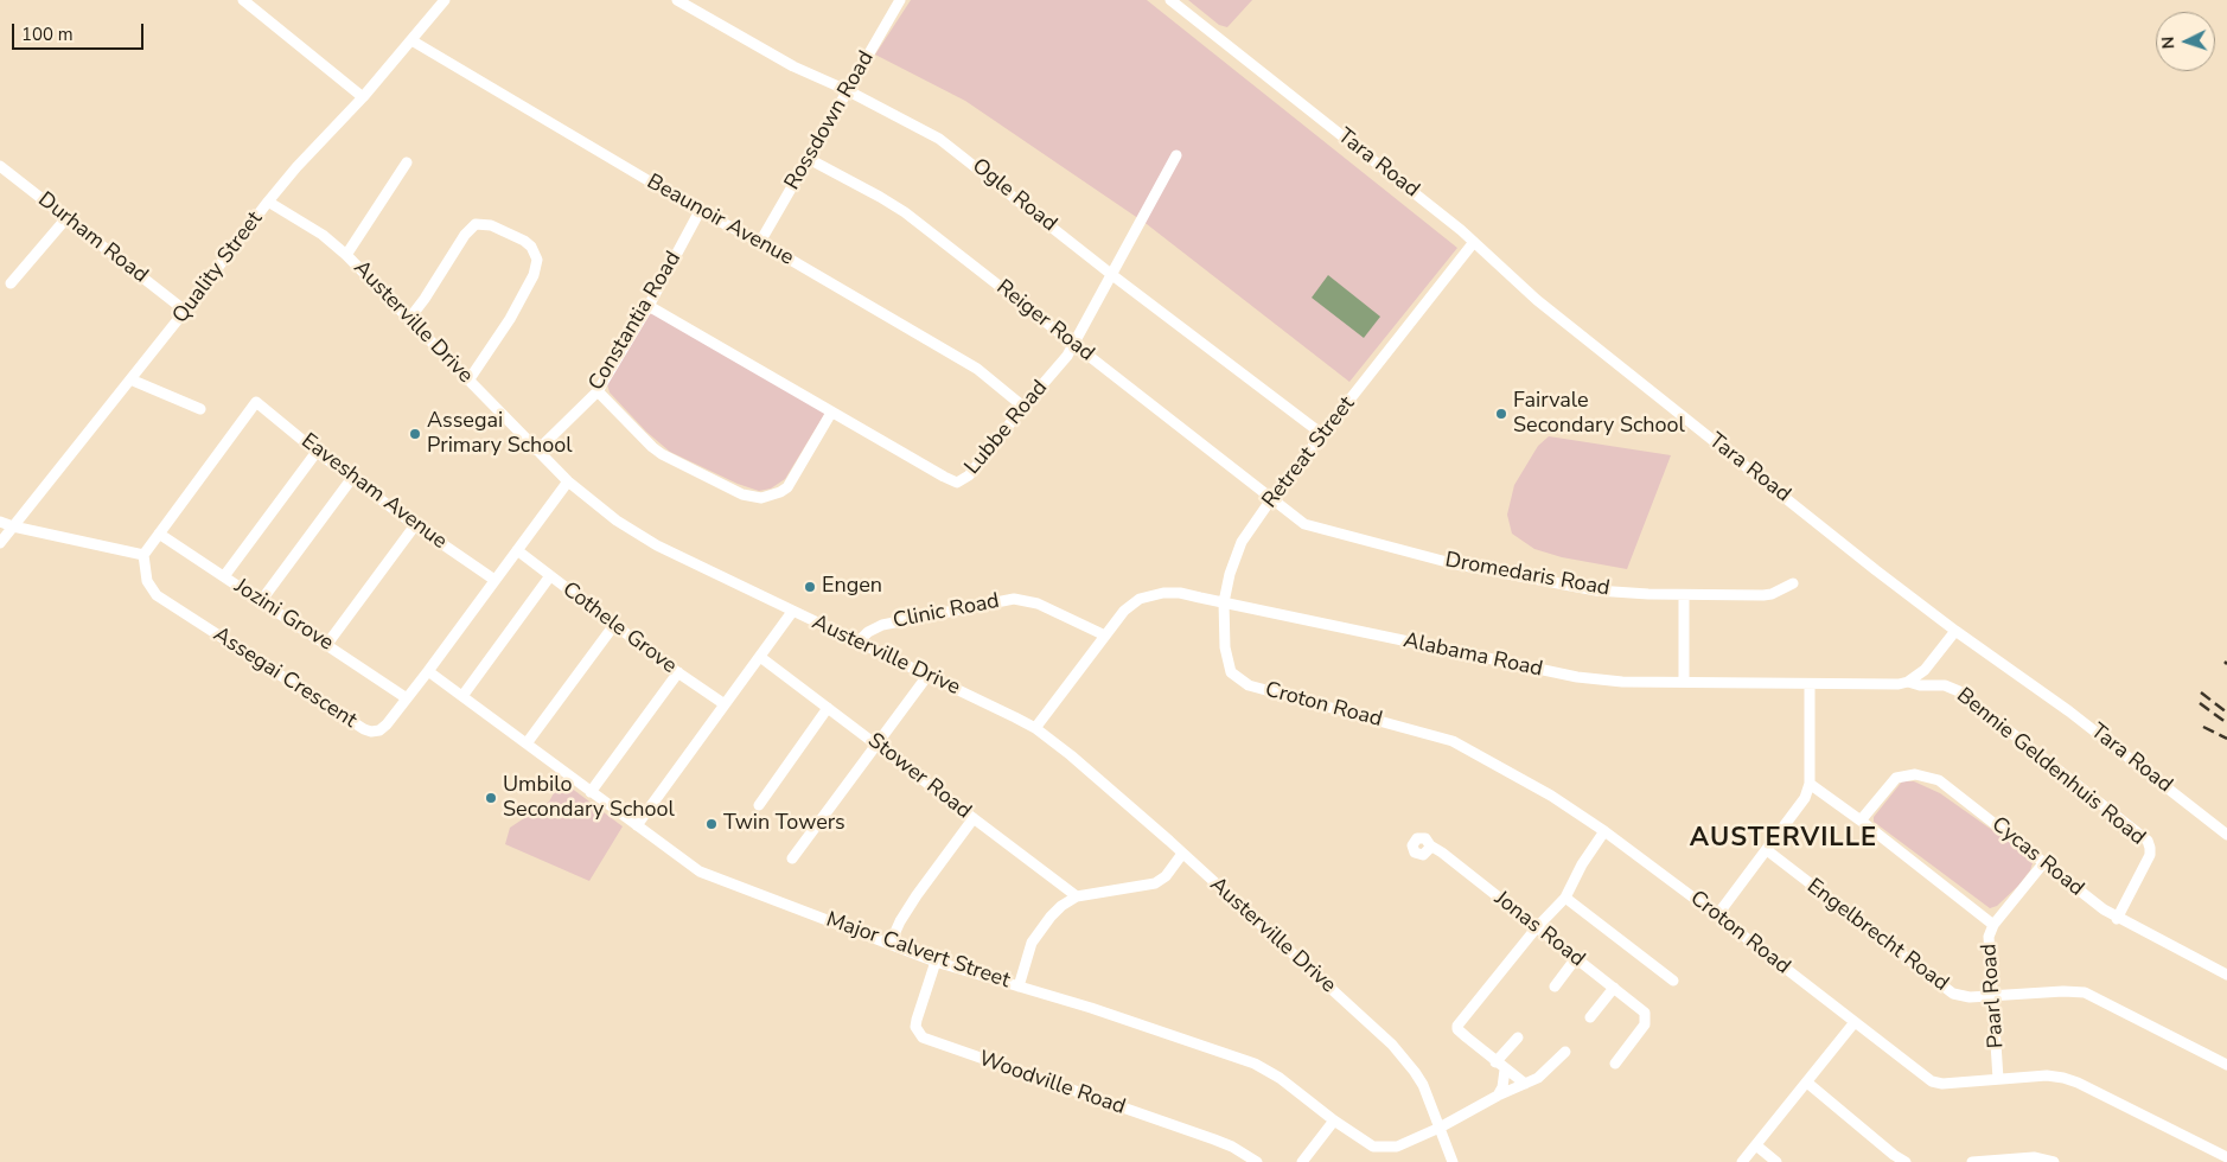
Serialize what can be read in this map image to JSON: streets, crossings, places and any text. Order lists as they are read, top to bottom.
{
  "streets": {
    "street": [
      "Rossdown Road",
      "Tara Road",
      "Ogle Road",
      "Beaunoir Avenue",
      "Durham Road",
      "Quality Street",
      "Constantia Road",
      "Reiger Road",
      "Austerville Drive",
      "Lubbe Road",
      "Retreat Street",
      "Eavesham Avenue",
      "Dromedaris Road",
      "Clinic Road",
      "Jozini Grove",
      "Cothele Grove",
      "Alabama Road",
      "Assegai Crescent",
      "Croton Road",
      "Bennie Geldenhuis Road",
      "Stower Road",
      "Cycas Road",
      "Jonas Road",
      "Engelbrecht Road",
      "Major Calvert Street",
      "Paarl Road",
      "Woodville Road"
    ]
  },
  "crossings": [
    ["Rossdown Road", "Ogle Road"],
    ["Rossdown Road", "Beaunoir Avenue"],
    ["Rossdown Road", "Reiger Road"],
    ["Tara Road", "Retreat Street"],
    ["Ogle Road", "Lubbe Road"],
    ["Ogle Road", "Retreat Street"],
    ["Beaunoir Avenue", "Quality Street"],
    ["Beaunoir Avenue", "Constantia Road"],
    ["Beaunoir Avenue", "Lubbe Road"],
    ["Durham Road", "Quality Street"],
    ["Quality Street", "Austerville Drive"],
    ["Constantia Road", "Austerville Drive"],
    ["Constantia Road", "Lubbe Road"],
    ["Reiger Road", "Lubbe Road"],
    ["Reiger Road", "Retreat Street"],
    ["Reiger Road", "Dromedaris Road"],
    ["Austerville Drive", "Clinic Road"],
    ["Austerville Drive", "Alabama Road"],
    ["Austerville Drive", "Assegai Crescent"],
    ["Austerville Drive", "Major Calvert Street"],
    ["Retreat Street", "Dromedaris Road"],
    ["Retreat Street", "Alabama Road"],
    ["Retreat Street", "Croton Road"],
    ["Eavesham Avenue", "Jozini Grove"],
    ["Eavesham Avenue", "Assegai Crescent"],
    ["Clinic Road", "Alabama Road"],
    ["Jozini Grove", "Assegai Crescent"],
    ["Cothele Grove", "Assegai Crescent"],
    ["Alabama Road", "Bennie Geldenhuis Road"],
    ["Assegai Crescent", "Major Calvert Street"],
    ["Croton Road", "Paarl Road"],
    ["Bennie Geldenhuis Road", "Cycas Road"],
    ["Cycas Road", "Paarl Road"],
    ["Engelbrecht Road", "Paarl Road"],
    ["Major Calvert Street", "Woodville Road"]
  ],
  "districts": ["AUSTERVILLE"],
  "places": [
    "Fairvale Secondary School",
    "Assegai Primary School",
    "Engen",
    "Umbilo Secondary School",
    "Twin Towers"
  ],
  "scale_bar": "100 m",
  "north": "left"
}
